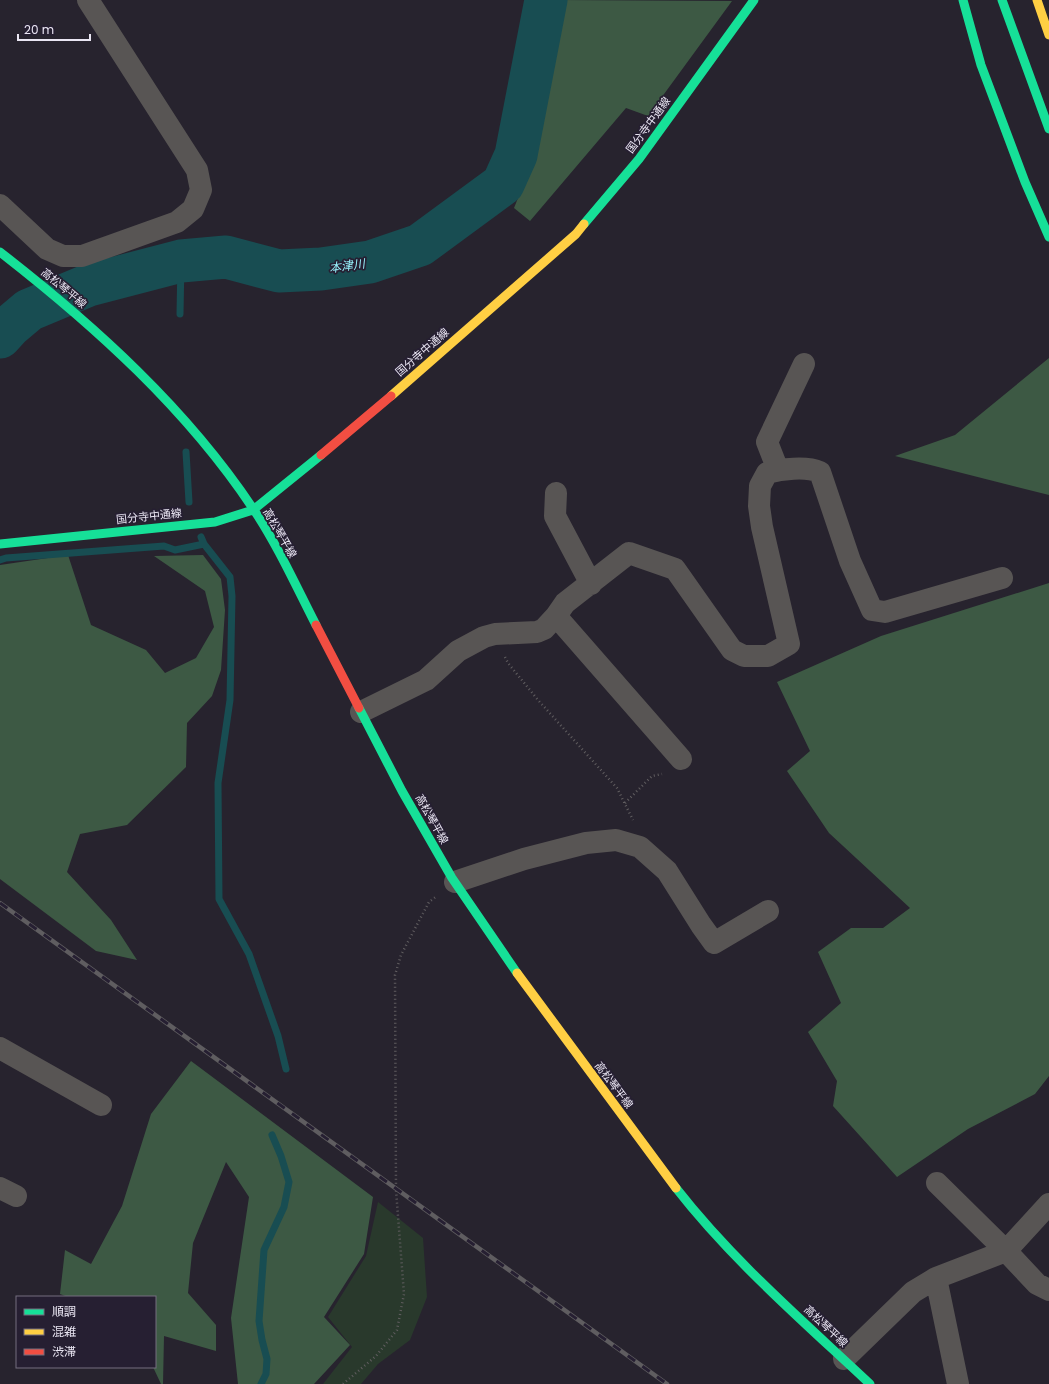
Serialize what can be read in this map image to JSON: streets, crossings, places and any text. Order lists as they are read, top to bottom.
{
  "streets": {
    "main road": ["国分寺中通線", "高松琴平線"]
  },
  "crossings": [
    ["国分寺中通線", "高松琴平線"]
  ],
  "water": ["本津川"],
  "legend": ["順調", "混雑", "渋滞"],
  "scale_bar": "20 m"
}
